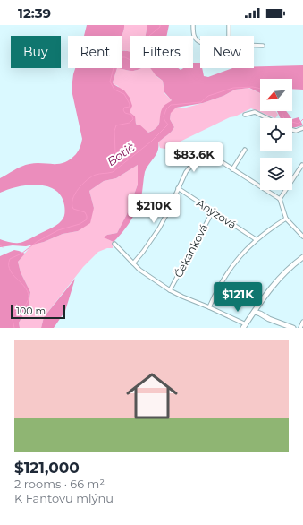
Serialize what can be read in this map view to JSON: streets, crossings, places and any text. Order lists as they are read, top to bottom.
{
  "streets": {
    "street": ["Anýzová", "Čekanková"]
  },
  "crossings": [
    ["Anýzová", "Čekanková"]
  ],
  "water": ["Botič"],
  "scale_bar": "100 m",
  "north": "bottom left",
  "page": {
    "status": "12:39",
    "chip": [
      "Buy",
      "Rent",
      "Filters",
      "New"
    ],
    "price": ["$83.6K", "$210K", "$121K"],
    "scale": "100 m",
    "list": [
      {
        "name": "$121,000",
        "note": "2 rooms · 66 m² · K Fantovu mlýnu"
      }
    ]
  }
}
